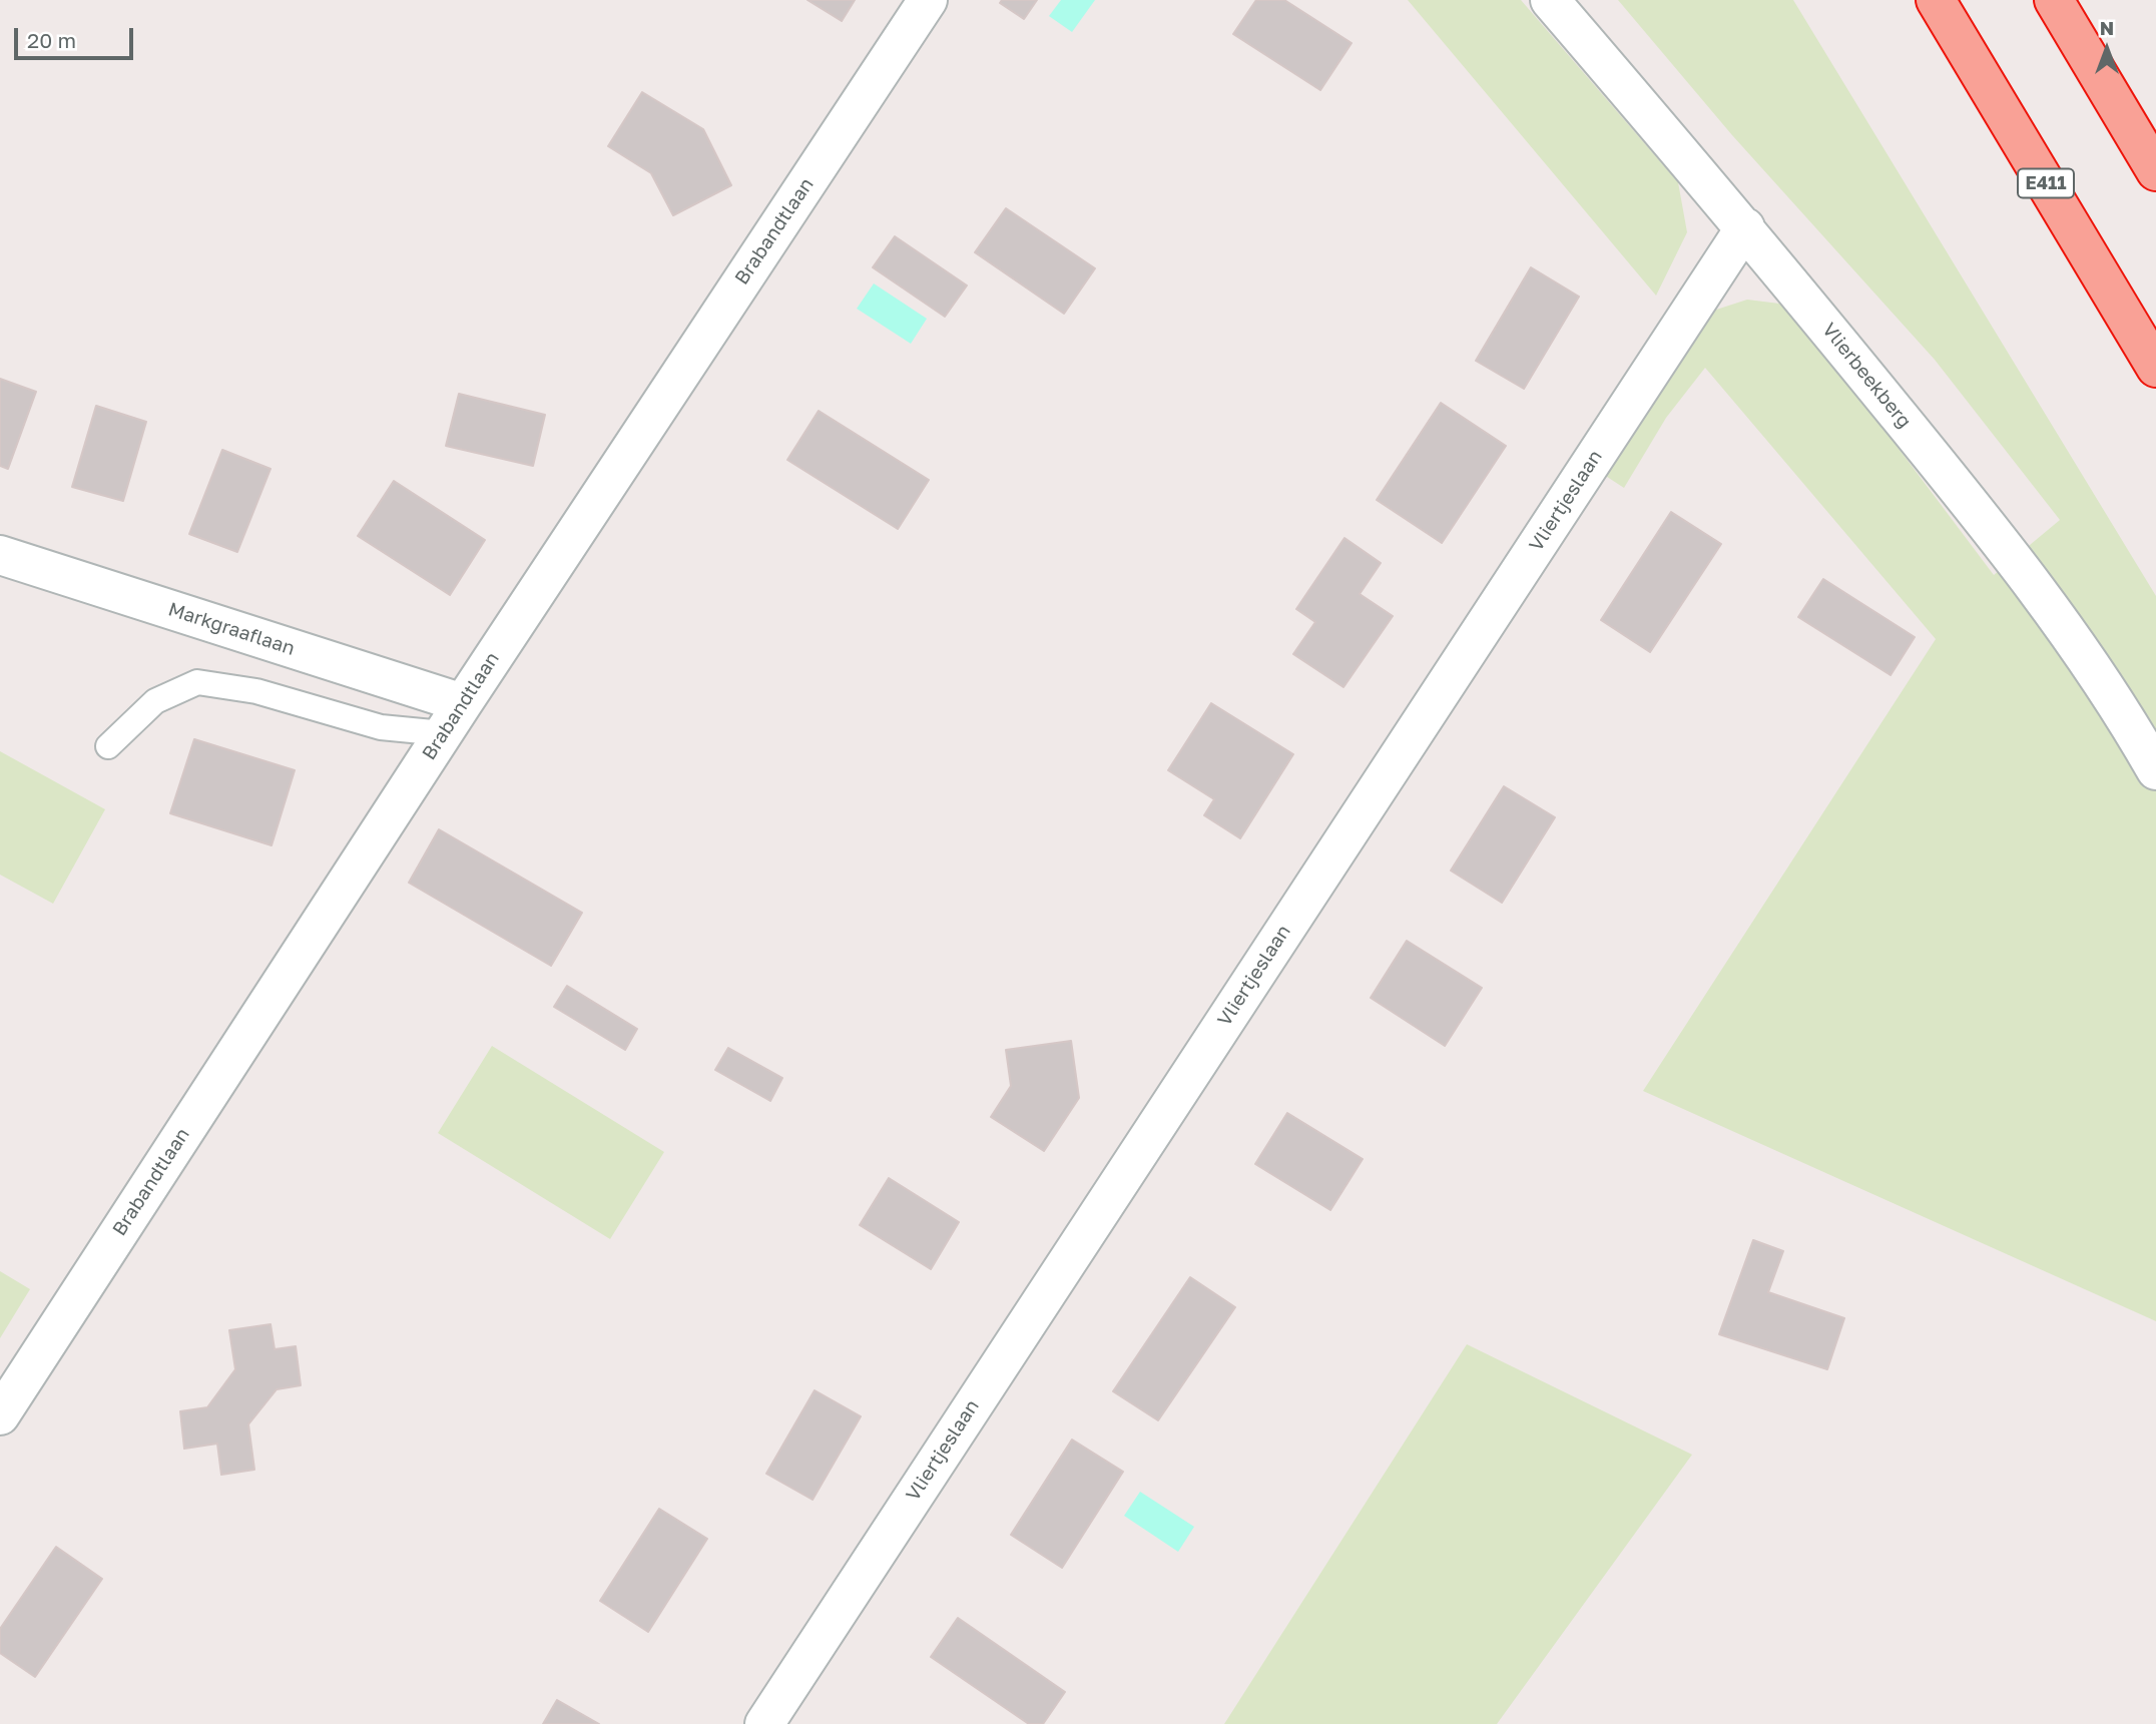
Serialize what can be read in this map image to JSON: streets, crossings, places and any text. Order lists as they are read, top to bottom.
{
  "streets": {
    "highway": ["E411"],
    "street": [
      "Brabandtlaan",
      "Vlierbeekberg",
      "Vliertjeslaan",
      "Markgraaflaan"
    ]
  },
  "crossings": [
    ["Brabandtlaan", "Markgraaflaan"],
    ["Vlierbeekberg", "Vliertjeslaan"]
  ],
  "scale_bar": "20 m",
  "north": "top"
}
